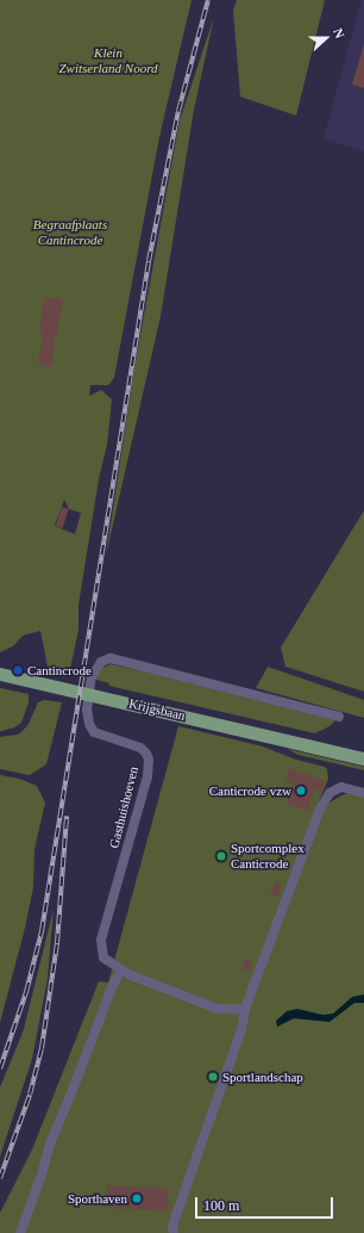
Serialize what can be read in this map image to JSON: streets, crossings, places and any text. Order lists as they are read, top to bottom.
{
  "streets": {
    "main road": ["Krijgsbaan"],
    "street": ["Gasthuishoeven"]
  },
  "parks": ["Klein Zwitserland Noord", "Begraafplaats Cantincrode"],
  "places": [
    "Cantincrode",
    "Canticrode vzw",
    "Sportcomplex Canticrode",
    "Sportlandschap",
    "Sporthaven"
  ],
  "scale_bar": "100 m",
  "north": "right"
}
